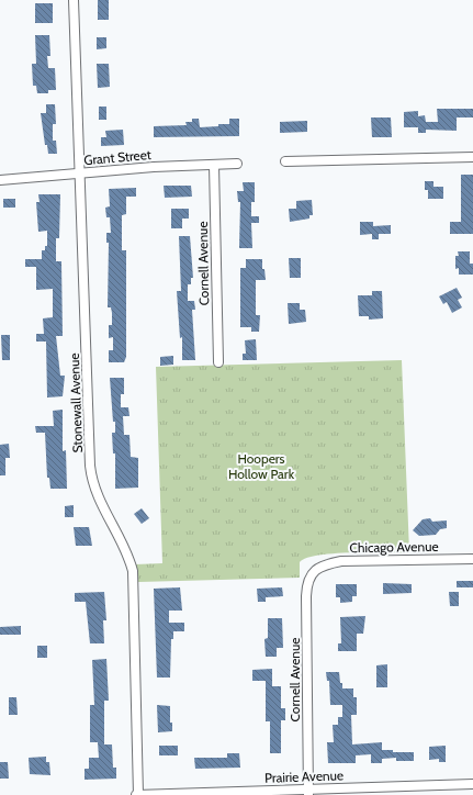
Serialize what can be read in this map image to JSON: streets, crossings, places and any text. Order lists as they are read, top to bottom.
{
  "streets": {
    "street": [
      "Grant Street",
      "Cornell Avenue",
      "Stonewall Avenue",
      "Chicago Avenue",
      "Prairie Avenue"
    ]
  },
  "crossings": [
    ["Grant Street", "Cornell Avenue"],
    ["Grant Street", "Stonewall Avenue"],
    ["Cornell Avenue", "Chicago Avenue"],
    ["Cornell Avenue", "Prairie Avenue"],
    ["Stonewall Avenue", "Prairie Avenue"]
  ],
  "parks": ["Hoopers Hollow Park"]
}
